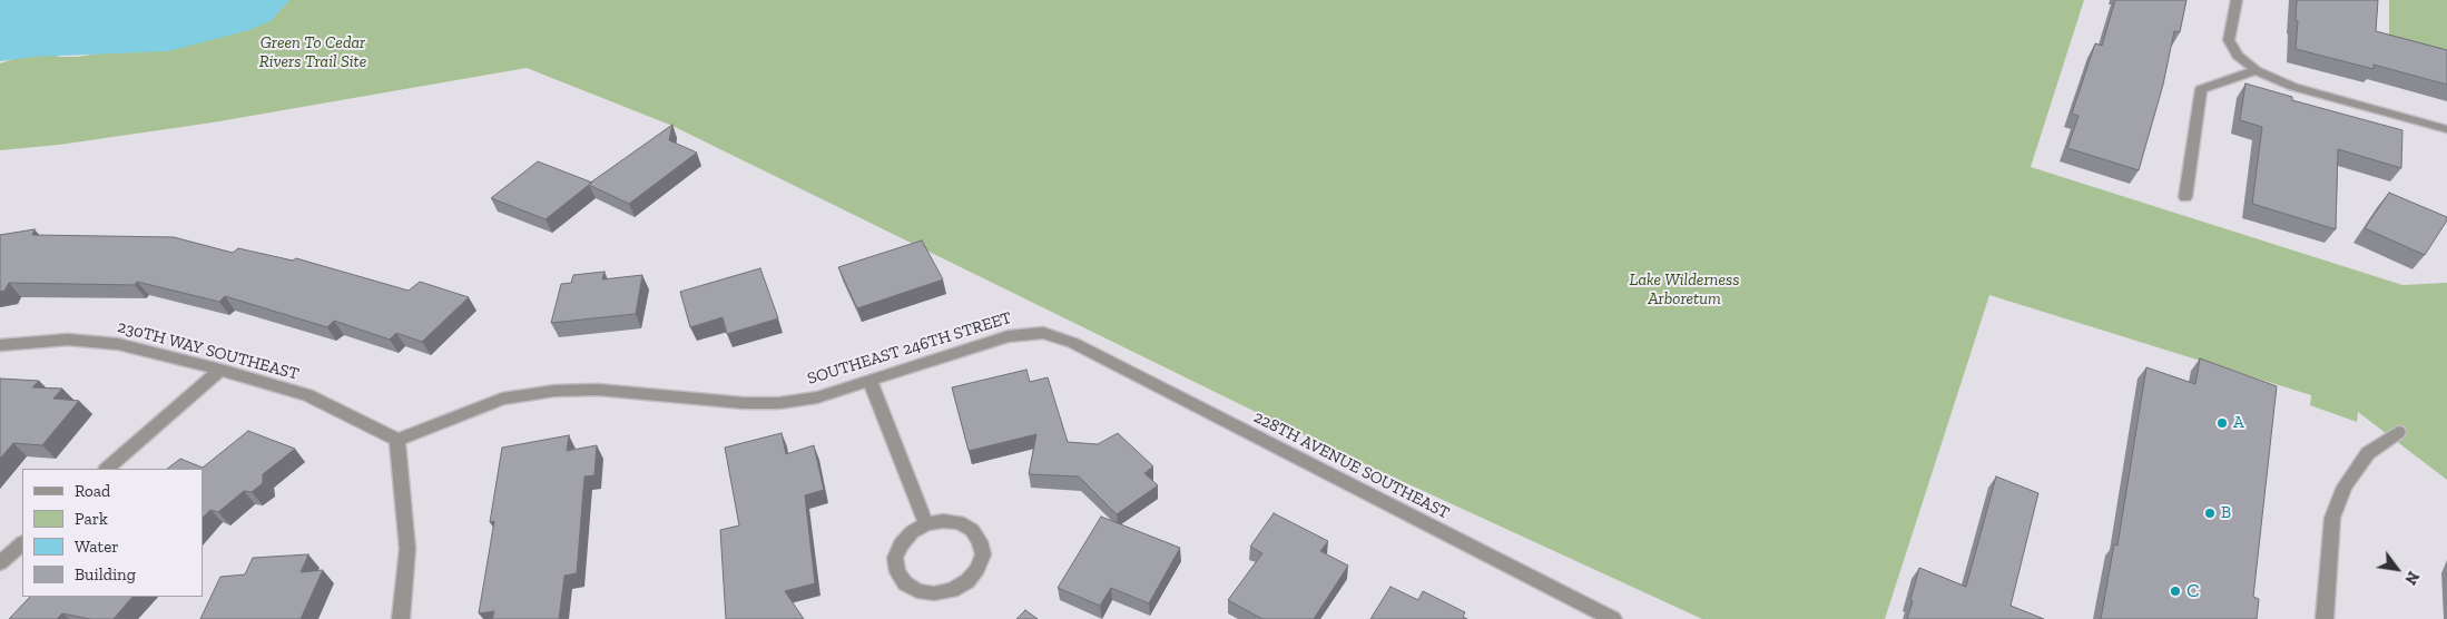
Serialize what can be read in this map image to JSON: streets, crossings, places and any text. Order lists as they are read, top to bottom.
{
  "streets": {
    "street": ["SOUTHEAST 246TH STREET", "230TH WAY SOUTHEAST", "228TH AVENUE SOUTHEAST"]
  },
  "crossings": [
    ["SOUTHEAST 246TH STREET", "230TH WAY SOUTHEAST"],
    ["SOUTHEAST 246TH STREET", "228TH AVENUE SOUTHEAST"]
  ],
  "parks": ["Green To Cedar Rivers Trail Site", "Lake Wilderness Arboretum"],
  "places": ["A", "B", "C"],
  "legend": [
    "Road",
    "Park",
    "Water",
    "Building"
  ],
  "north": "bottom right"
}
